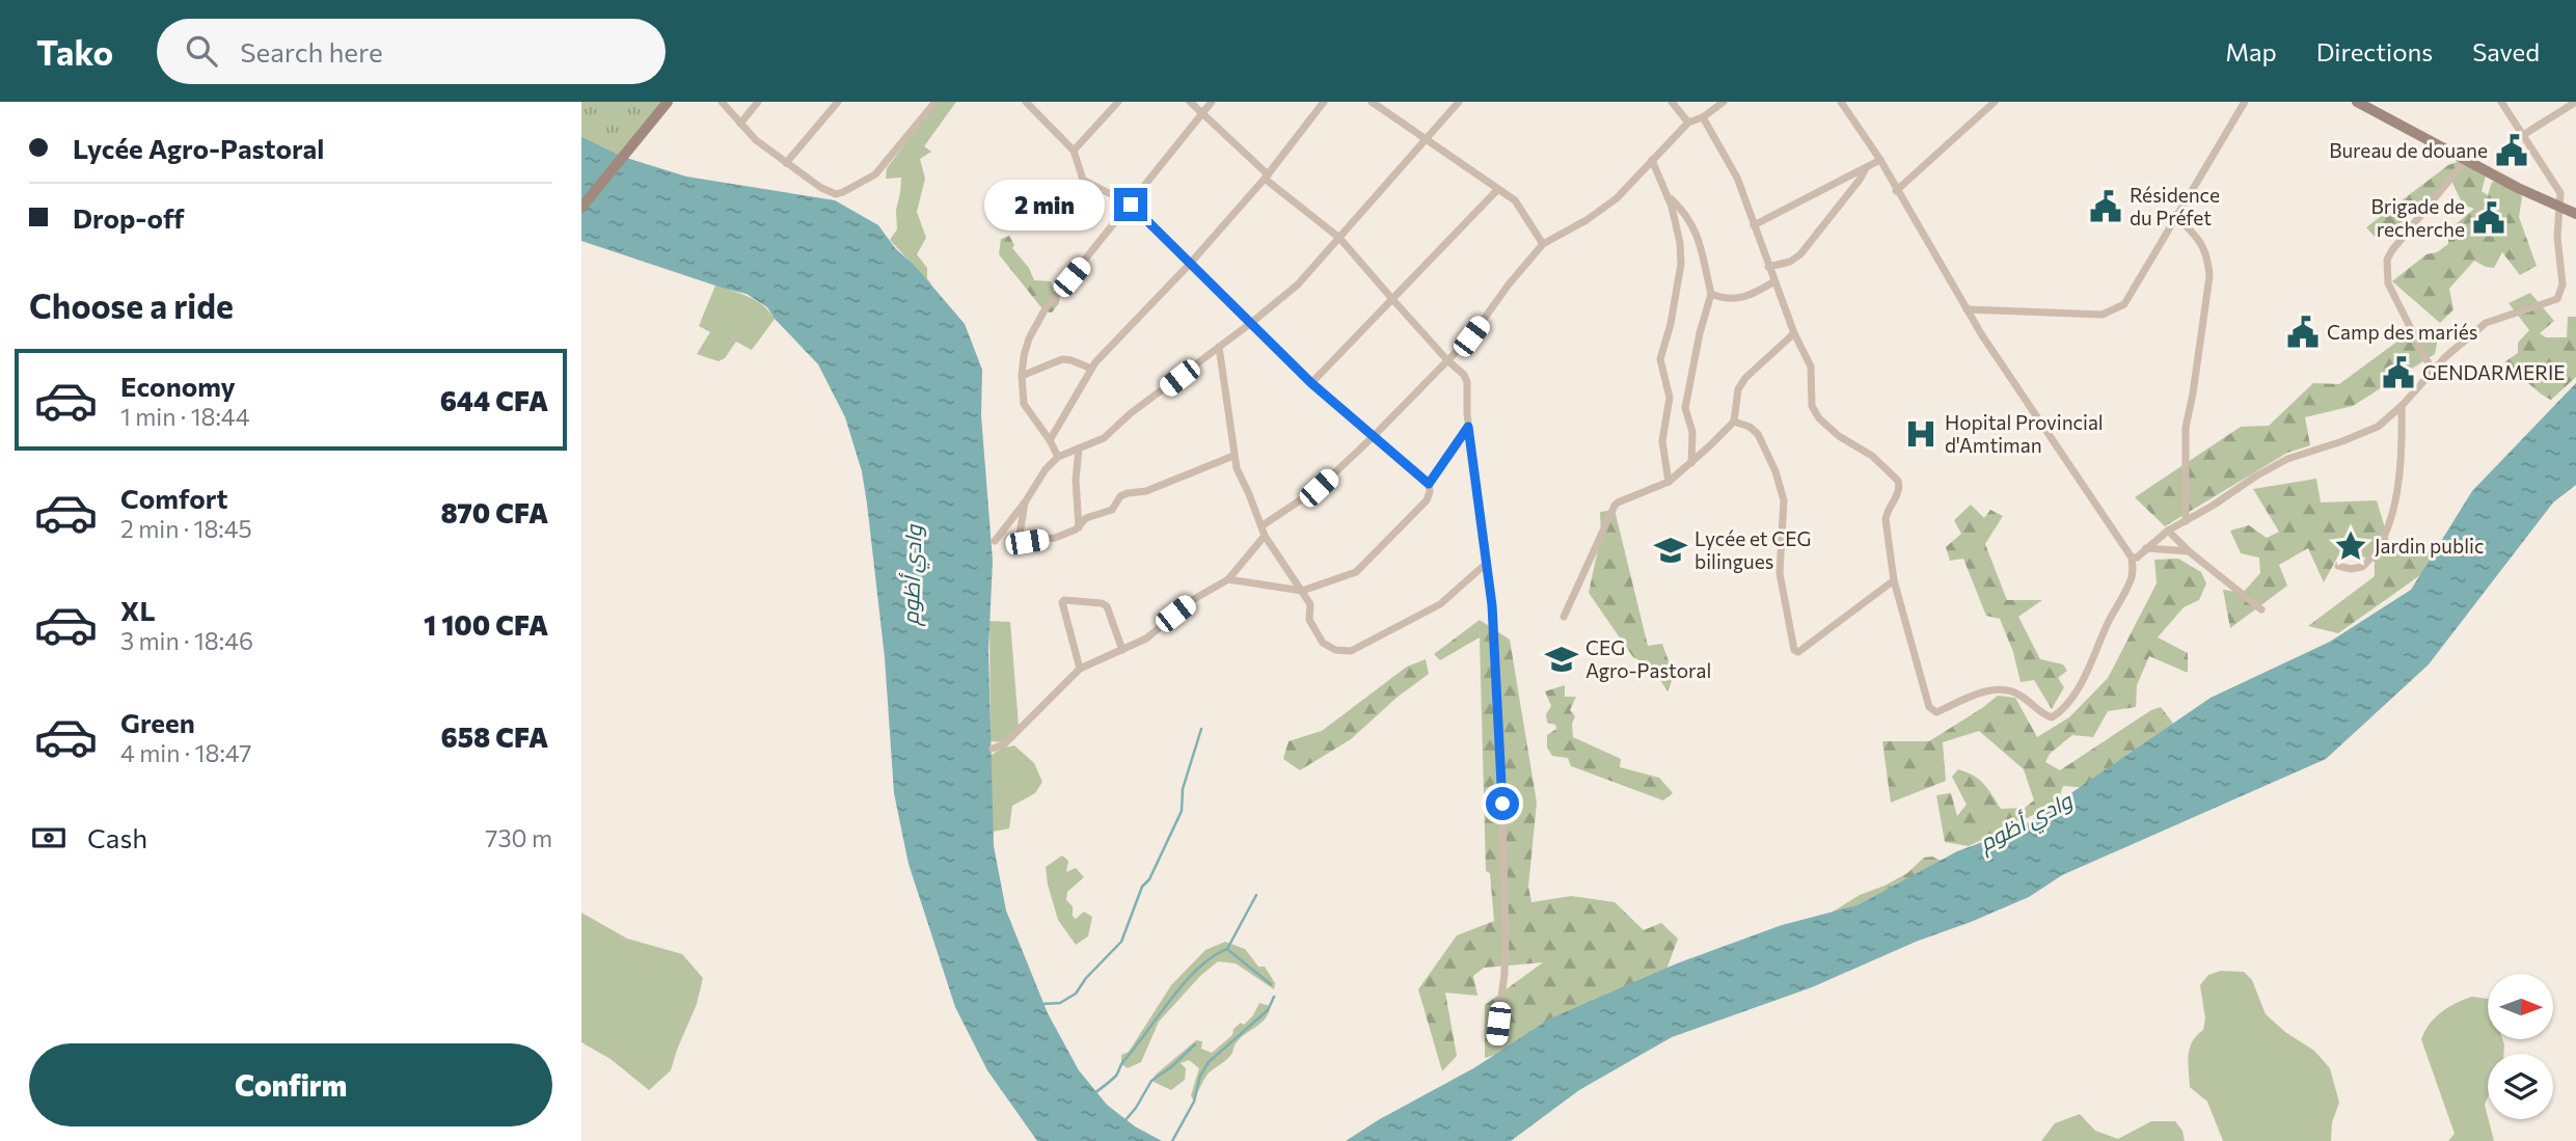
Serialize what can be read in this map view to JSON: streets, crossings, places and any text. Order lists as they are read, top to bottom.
{
  "water": ["وادي أظوم"],
  "places": {
    "public building": [
      "Bureau de douane",
      "Résidence du Préfet",
      "Brigade de recherche",
      "Camp des mariés",
      "GENDARMERIE"
    ],
    "hospital": ["Hopital Provincial d'Amtiman"],
    "place": ["Jardin public"],
    "school or university": ["Lycée et CEG bilingues", "CEG Agro-Pastoral"]
  },
  "north": "right",
  "page": {
    "header": "Tako",
    "search": "Search here",
    "nav": ["Map", "Directions", "Saved"],
    "banner": ["Lycée Agro-Pastoral", "Drop-off"],
    "bubble": "2 min",
    "heading": "Choose a ride",
    "list": [
      {
        "name": "Economy",
        "note": "1 min · 18:44",
        "value": "644 CFA"
      },
      {
        "name": "Comfort",
        "note": "2 min · 18:45",
        "value": "870 CFA"
      },
      {
        "name": "XL",
        "note": "3 min · 18:46",
        "value": "1 100 CFA"
      },
      {
        "name": "Green",
        "note": "4 min · 18:47",
        "value": "658 CFA"
      }
    ],
    "pay": ["Cash", "730 m"],
    "buttons": "Confirm"
  }
}
